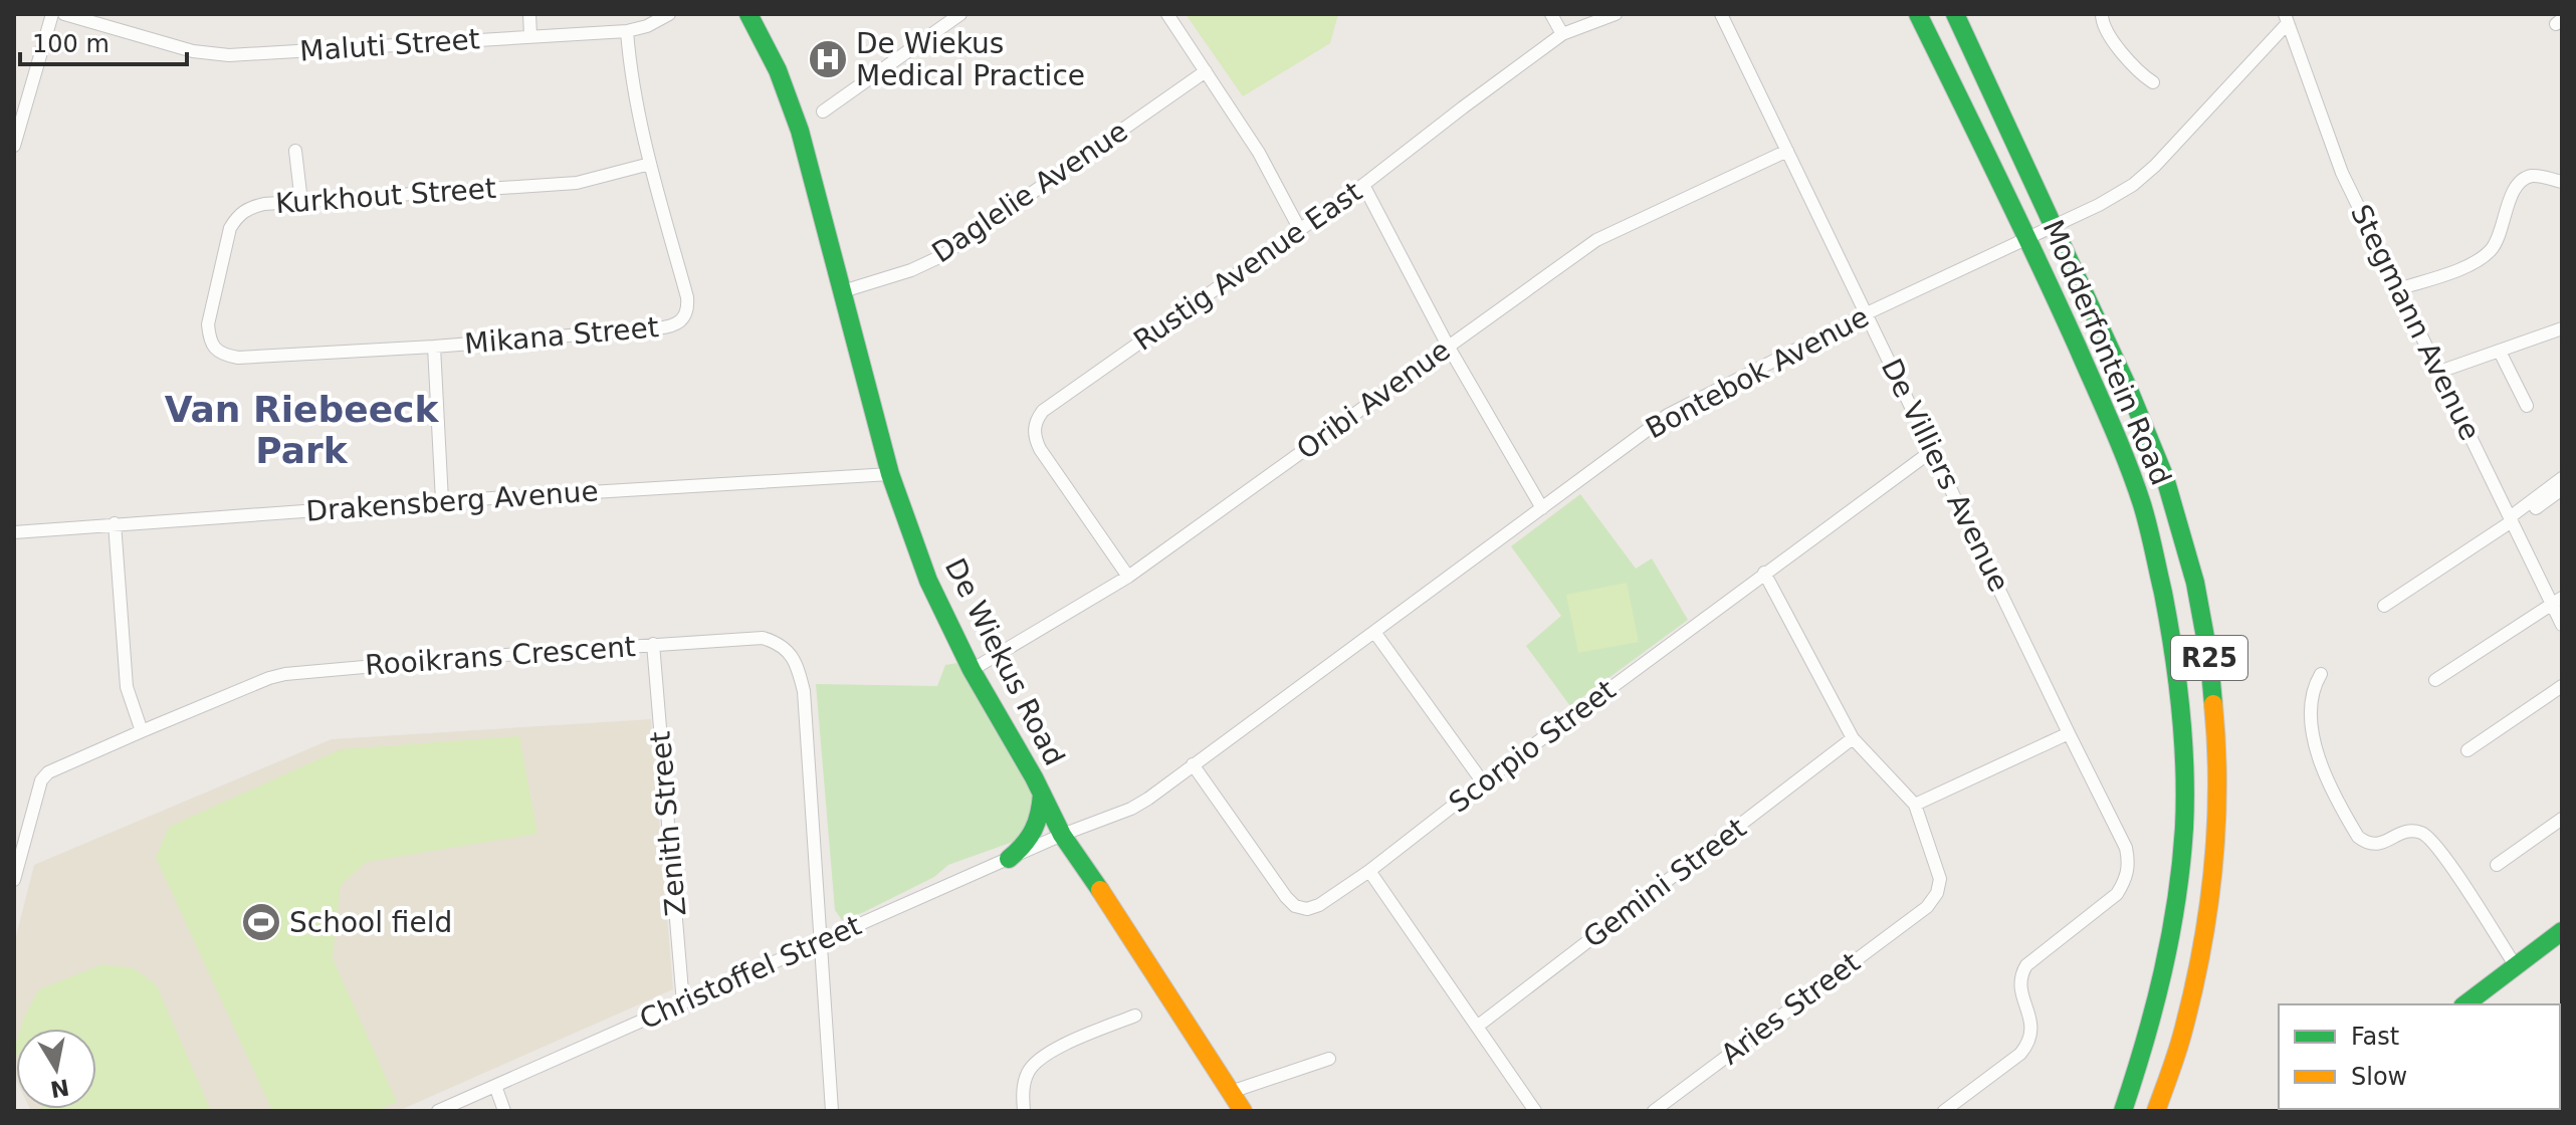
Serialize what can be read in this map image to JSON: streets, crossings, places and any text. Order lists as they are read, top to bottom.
{
  "streets": {
    "main road": ["Modderfontein Road", "R25", "De Wiekus Road"],
    "street": [
      "Maluti Street",
      "Daglelie Avenue",
      "Kurkhout Street",
      "Rustig Avenue East",
      "Stegmann Avenue",
      "Mikana Street",
      "Bontebok Avenue",
      "Oribi Avenue",
      "De Villiers Avenue",
      "Drakensberg Avenue",
      "Rooikrans Crescent",
      "Scorpio Street",
      "Zenith Street",
      "Gemini Street",
      "Christoffel Street",
      "Aries Street"
    ]
  },
  "crossings": [
    ["Maluti Street", "Mikana Street"],
    ["Daglelie Avenue", "De Wiekus Road"],
    ["Kurkhout Street", "Mikana Street"],
    ["Rustig Avenue East", "Oribi Avenue"],
    ["Stegmann Avenue", "Bontebok Avenue"],
    ["Modderfontein Road", "Bontebok Avenue"],
    ["Bontebok Avenue", "De Villiers Avenue"],
    ["Bontebok Avenue", "De Wiekus Road"],
    ["Bontebok Avenue", "Scorpio Street"],
    ["Bontebok Avenue", "Christoffel Street"],
    ["Oribi Avenue", "De Villiers Avenue"],
    ["Oribi Avenue", "De Wiekus Road"],
    ["De Villiers Avenue", "Scorpio Street"],
    ["Drakensberg Avenue", "De Wiekus Road"],
    ["Rooikrans Crescent", "Zenith Street"],
    ["Rooikrans Crescent", "Christoffel Street"],
    ["De Wiekus Road", "Christoffel Street"],
    ["Zenith Street", "Christoffel Street"]
  ],
  "districts": ["Van Riebeeck Park"],
  "places": {
    "hospital": ["De Wiekus Medical Practice"],
    "sports": ["School field"]
  },
  "legend": ["Fast", "Slow"],
  "scale_bar": "100 m",
  "north": "bottom"
}
